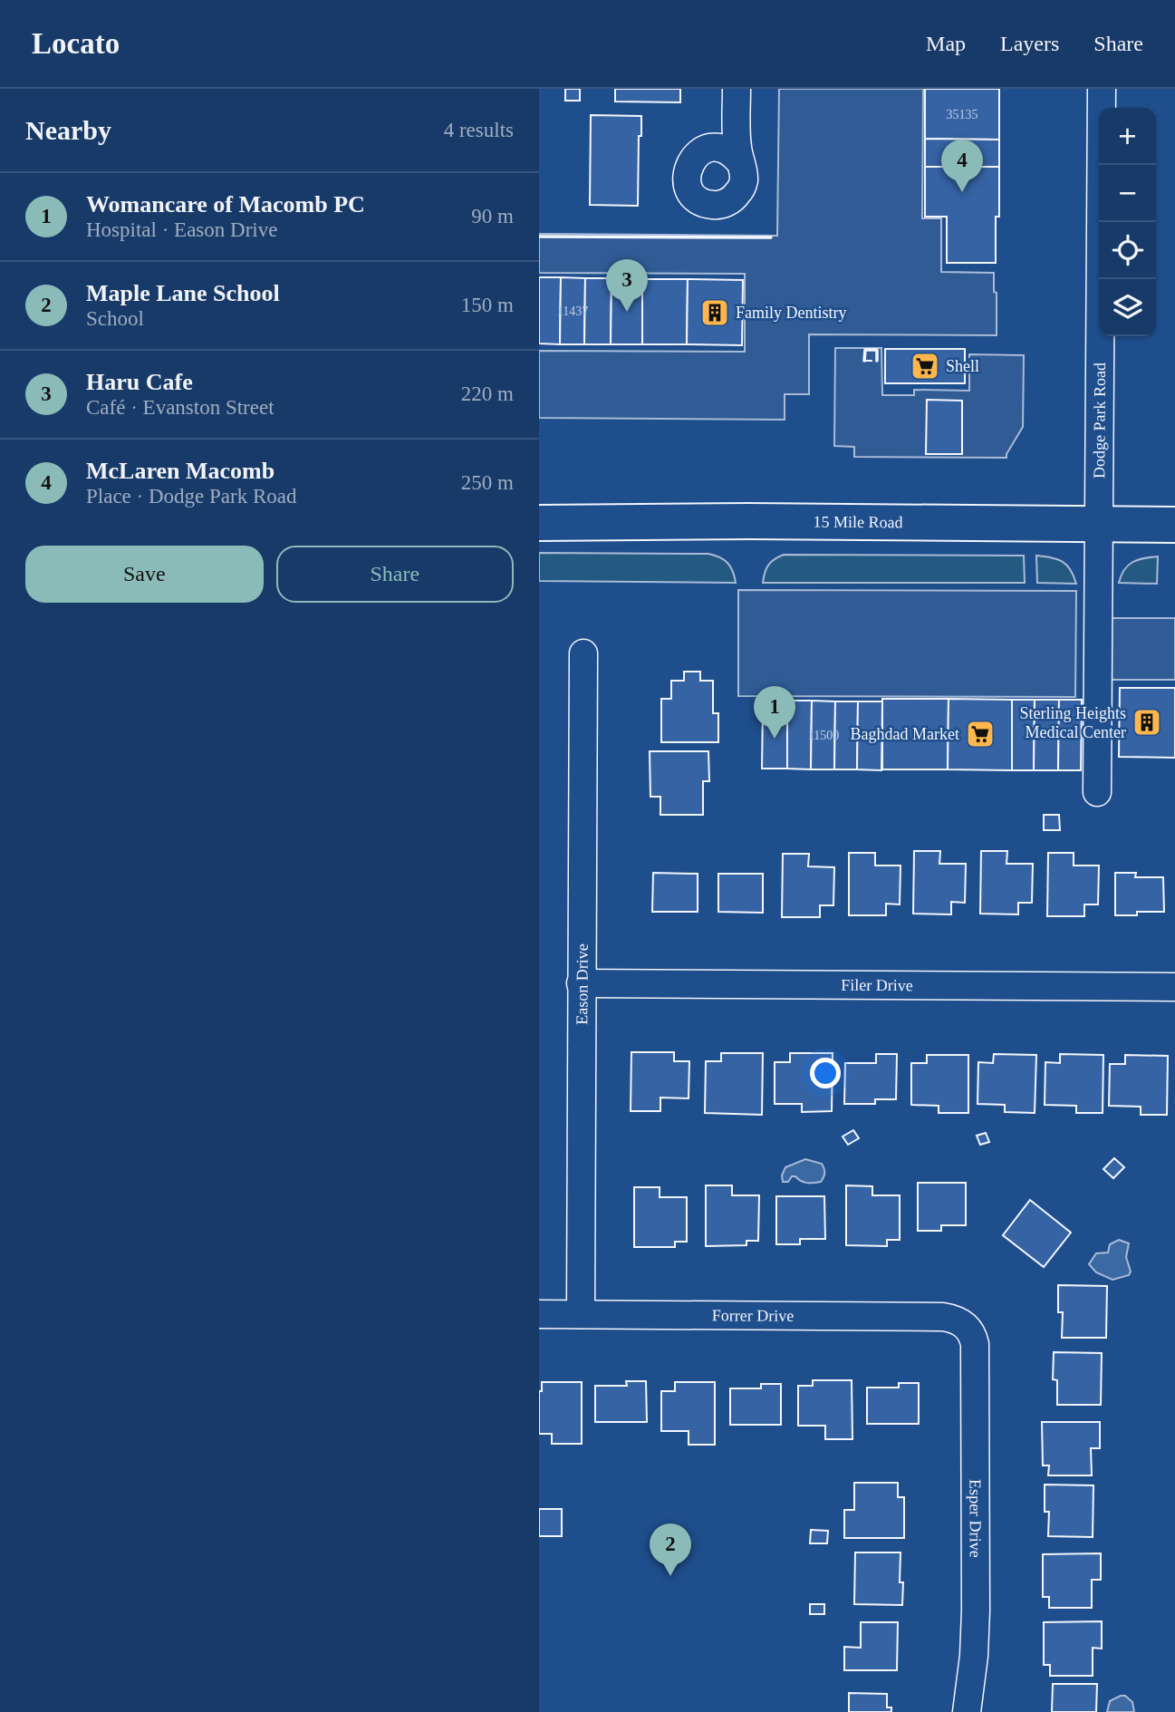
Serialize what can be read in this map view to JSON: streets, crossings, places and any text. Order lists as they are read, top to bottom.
{
  "streets": {
    "main road": ["15 Mile Road"],
    "street": [
      "Dodge Park Road",
      "Eason Drive",
      "Filer Drive",
      "Forrer Drive",
      "Esper Drive"
    ]
  },
  "crossings": [
    ["Dodge Park Road", "15 Mile Road"],
    ["Eason Drive", "Filer Drive"],
    ["Eason Drive", "Forrer Drive"],
    ["Forrer Drive", "Esper Drive"]
  ],
  "places": {
    "building": ["Family Dentistry", "Sterling Heights Medical Center"],
    "supermarket": ["Shell", "Baghdad Market"]
  },
  "house_numbers": ["35135", "11437", "11500"],
  "page": {
    "header": "Locato",
    "nav": ["Map", "Layers", "Share"],
    "heading": ["Nearby", "4 results"],
    "map_buttons": ["+", "−"],
    "pins": [
      "4",
      "3",
      "1",
      "2"
    ],
    "list": [
      {
        "mark": "1",
        "name": "Womancare of Macomb PC",
        "note": "Hospital · Eason Drive",
        "value": "90 m"
      },
      {
        "mark": "2",
        "name": "Maple Lane School",
        "note": "School",
        "value": "150 m"
      },
      {
        "mark": "3",
        "name": "Haru Cafe",
        "note": "Café · Evanston Street",
        "value": "220 m"
      },
      {
        "mark": "4",
        "name": "McLaren Macomb",
        "note": "Place · Dodge Park Road",
        "value": "250 m"
      }
    ],
    "buttons": ["Save", "Share"]
  }
}
